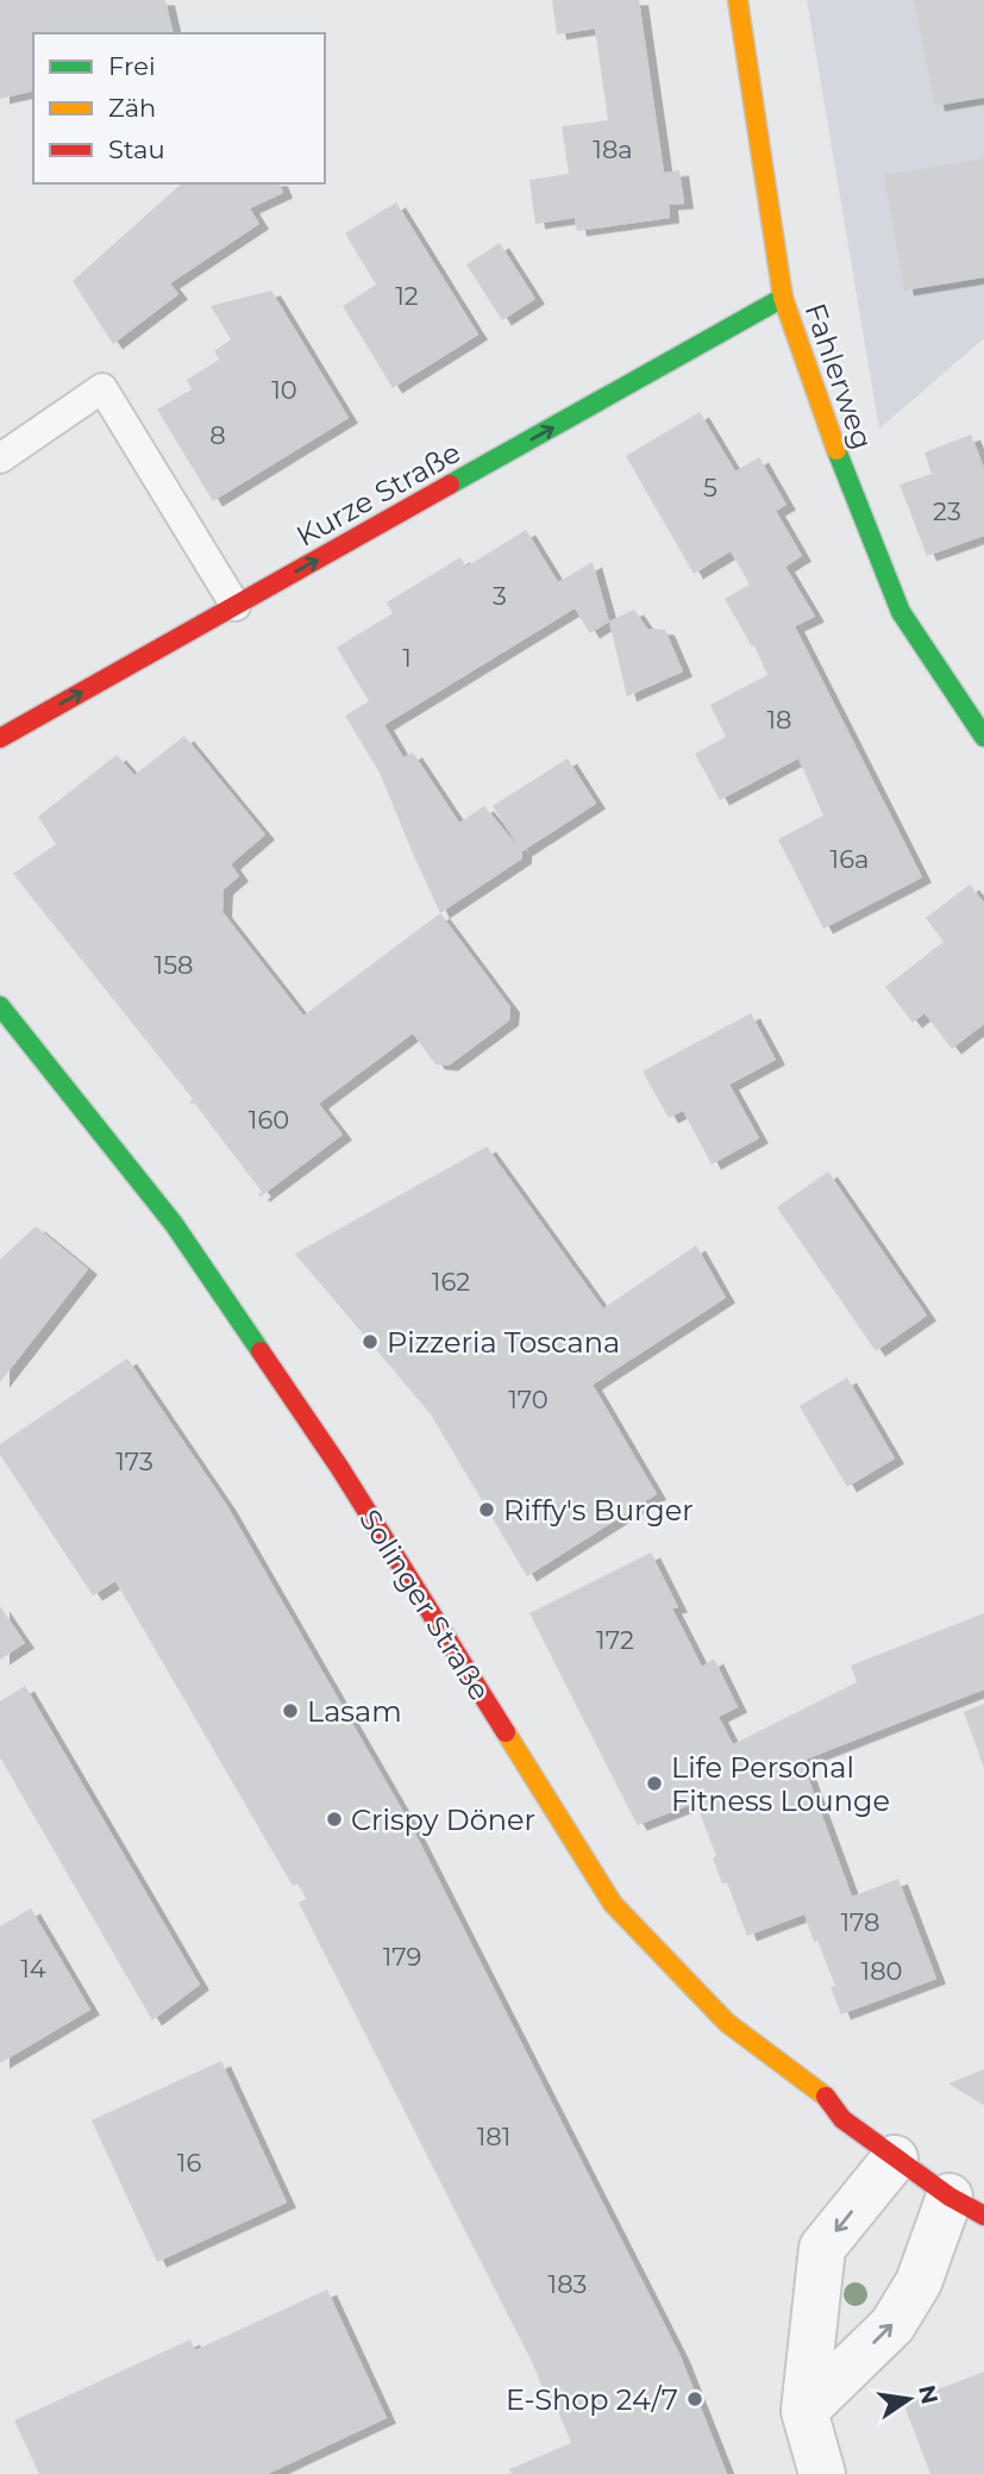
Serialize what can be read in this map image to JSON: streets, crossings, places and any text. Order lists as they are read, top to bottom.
{
  "streets": {
    "street": ["Fahlerweg", "Kurze Straße", "Solinger Straße"]
  },
  "crossings": [
    ["Fahlerweg", "Kurze Straße"]
  ],
  "one_way": ["Kurze Straße"],
  "places": [
    "Pizzeria Toscana",
    "Riffy's Burger",
    "Lasam",
    "Life Personal Fitness Lounge",
    "Crispy Döner",
    "E-Shop 24/7"
  ],
  "house_numbers": [
    "18a",
    "12",
    "10",
    "8",
    "5",
    "23",
    "3",
    "1",
    "18",
    "16a",
    "158",
    "160",
    "162",
    "170",
    "173",
    "172",
    "178",
    "179",
    "14",
    "180",
    "181",
    "16",
    "183"
  ],
  "legend": ["Frei", "Zäh", "Stau"],
  "north": "right"
}
